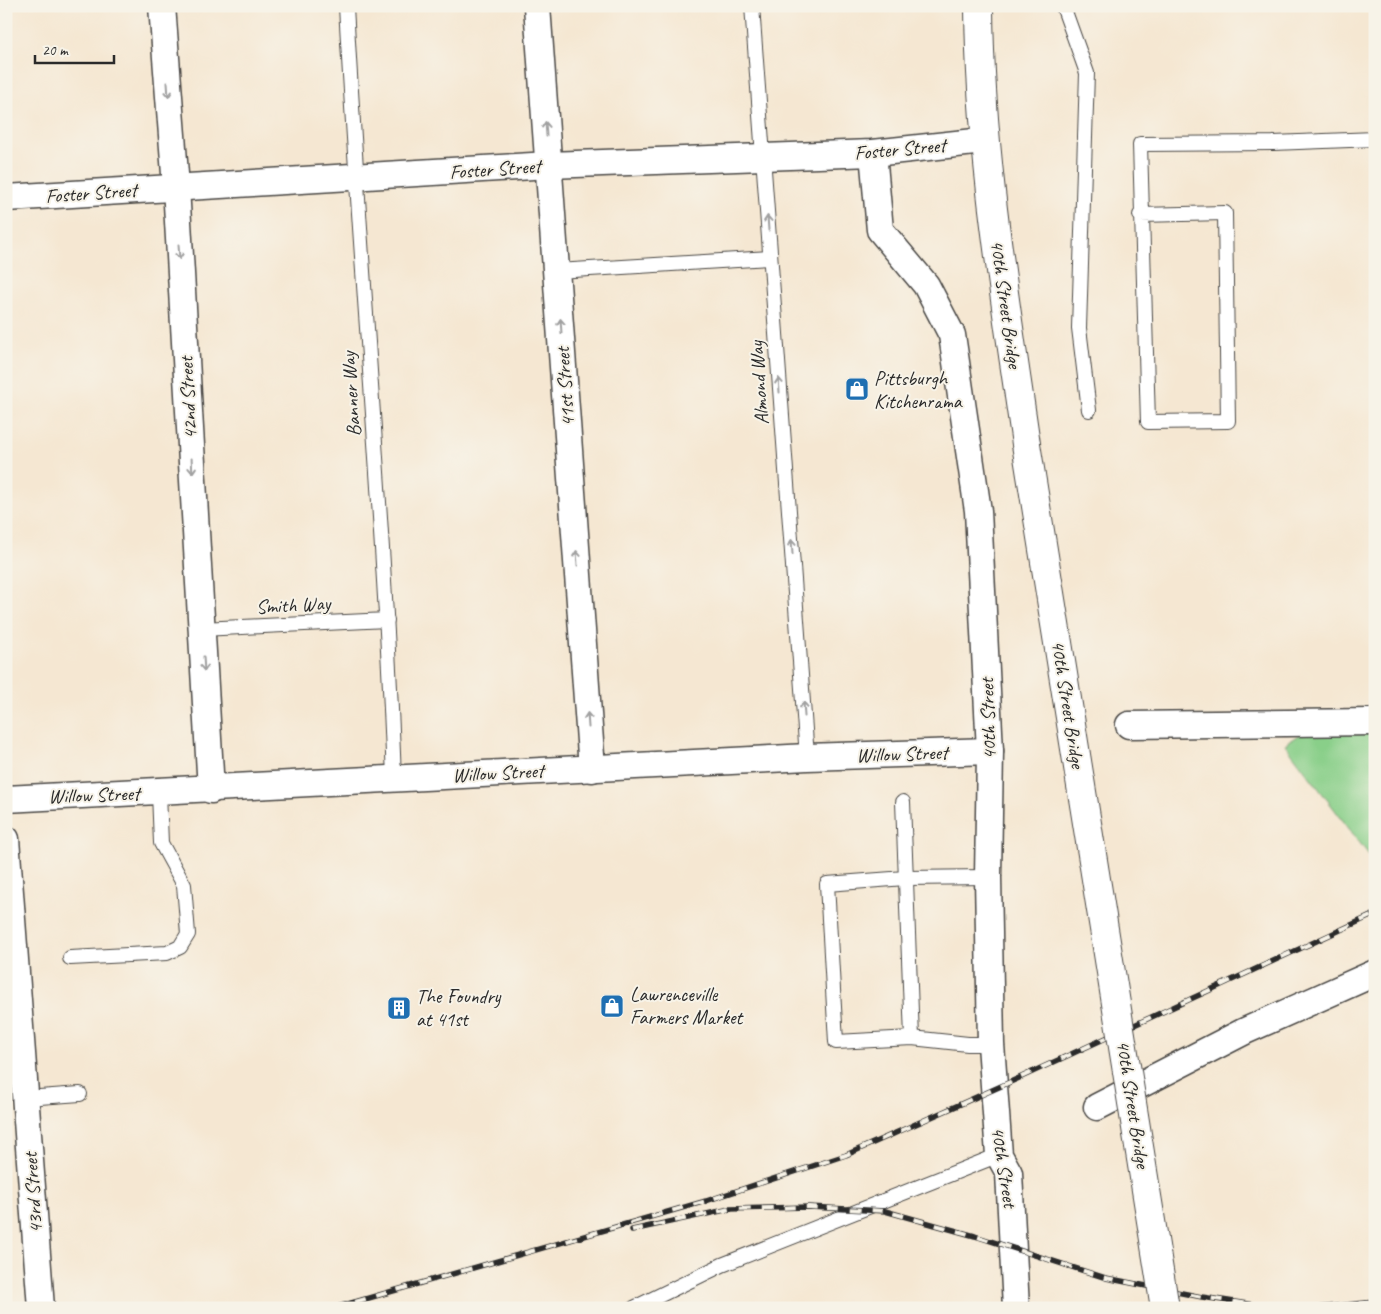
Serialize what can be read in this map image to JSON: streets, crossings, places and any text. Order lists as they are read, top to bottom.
{
  "streets": {
    "main road": ["40th Street Bridge"],
    "street": [
      "Foster Street",
      "41st Street",
      "42nd Street",
      "40th Street",
      "Willow Street",
      "43rd Street"
    ],
    "lane": ["Almond Way", "Banner Way", "Smith Way"]
  },
  "crossings": [
    ["Foster Street", "40th Street Bridge"],
    ["Foster Street", "Almond Way"],
    ["Foster Street", "41st Street"],
    ["Foster Street", "Banner Way"],
    ["Foster Street", "42nd Street"],
    ["Foster Street", "40th Street"],
    ["Almond Way", "Willow Street"],
    ["41st Street", "Willow Street"],
    ["Banner Way", "Smith Way"],
    ["Banner Way", "Willow Street"],
    ["42nd Street", "Smith Way"],
    ["42nd Street", "Willow Street"],
    ["40th Street", "Willow Street"]
  ],
  "one_way": ["Almond Way", "41st Street", "42nd Street"],
  "places": {
    "shop": ["Pittsburgh Kitchenrama", "Lawrenceville Farmers Market"],
    "building": ["The Foundry at 41st"]
  },
  "scale_bar": "20 m"
}
